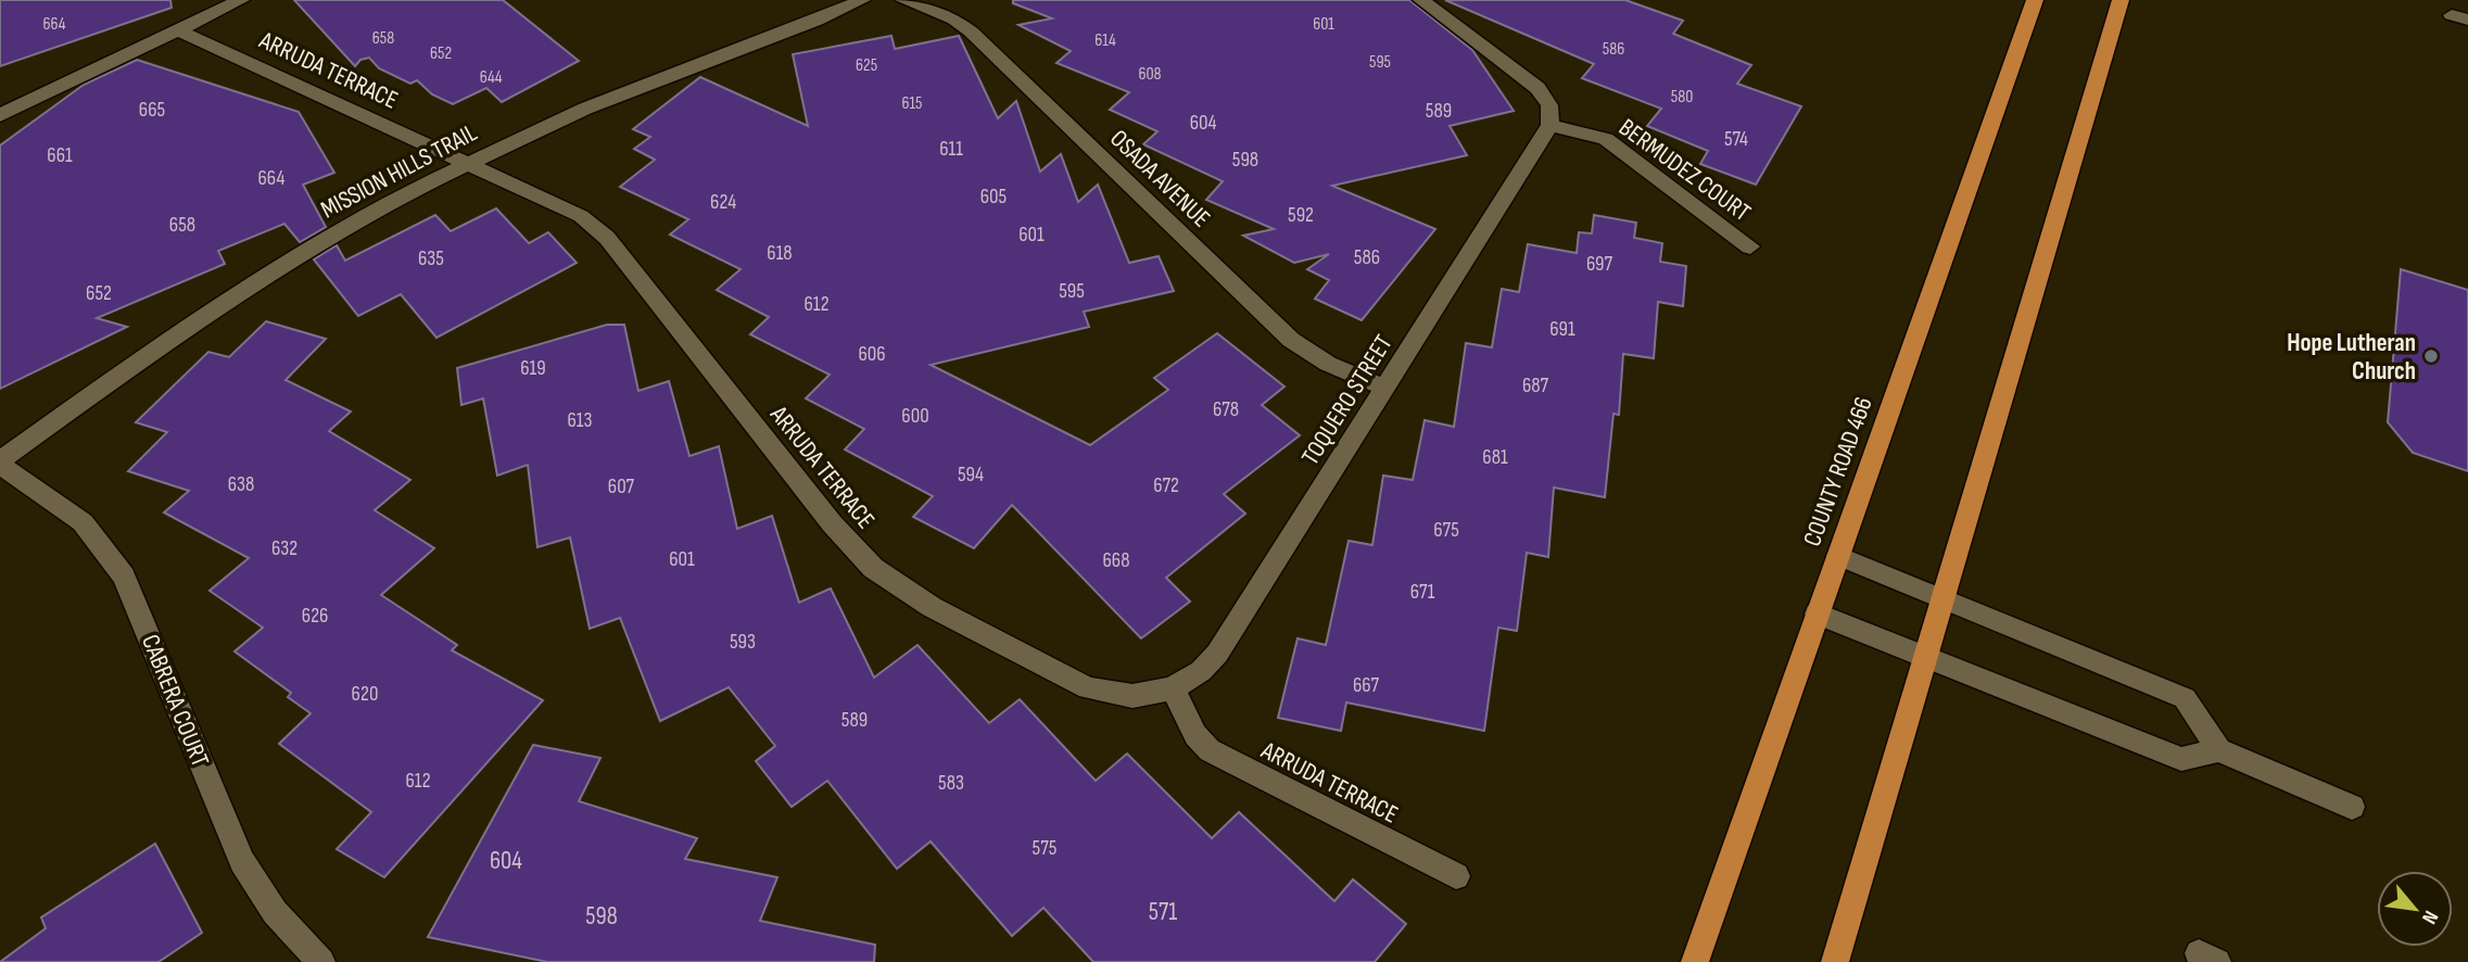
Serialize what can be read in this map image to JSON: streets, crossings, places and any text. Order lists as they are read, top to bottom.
{
  "streets": {
    "main road": ["COUNTY ROAD 466"],
    "street": [
      "ARRUDA TERRACE",
      "BERMUDEZ COURT",
      "MISSION HILLS TRAIL",
      "OSADA AVENUE",
      "TOQUERO STREET",
      "CABRERA COURT"
    ]
  },
  "crossings": [
    ["ARRUDA TERRACE", "MISSION HILLS TRAIL"],
    ["ARRUDA TERRACE", "TOQUERO STREET"],
    ["BERMUDEZ COURT", "TOQUERO STREET"],
    ["MISSION HILLS TRAIL", "CABRERA COURT"],
    ["OSADA AVENUE", "TOQUERO STREET"]
  ],
  "places": ["Hope Lutheran Church"],
  "house_numbers": [
    "664",
    "601",
    "658",
    "614",
    "586",
    "652",
    "595",
    "625",
    "608",
    "644",
    "580",
    "615",
    "665",
    "589",
    "604",
    "574",
    "611",
    "661",
    "598",
    "664",
    "605",
    "624",
    "592",
    "658",
    "601",
    "618",
    "586",
    "635",
    "697",
    "595",
    "652",
    "612",
    "691",
    "606",
    "619",
    "687",
    "678",
    "600",
    "613",
    "681",
    "594",
    "638",
    "672",
    "607",
    "675",
    "632",
    "601",
    "668",
    "671",
    "626",
    "593",
    "667",
    "620",
    "589",
    "612",
    "583",
    "575",
    "604",
    "571",
    "598"
  ],
  "north": "bottom right"
}
